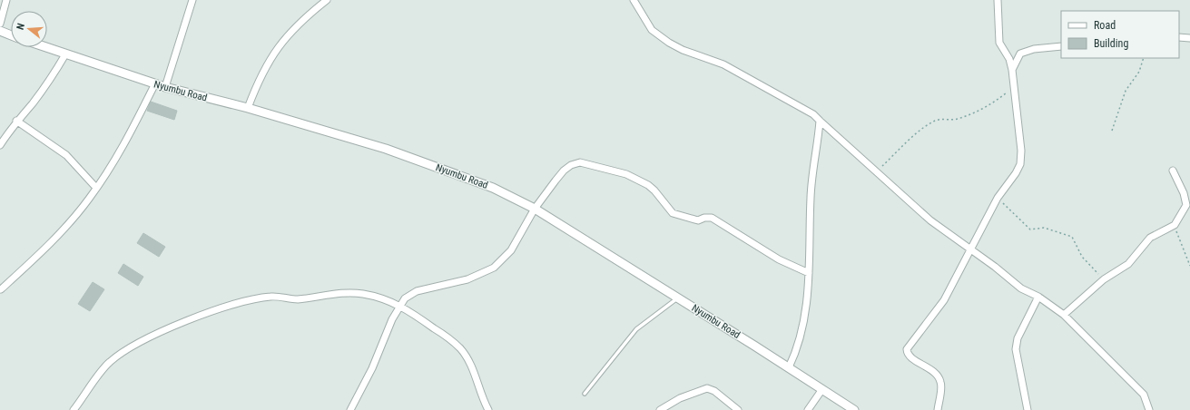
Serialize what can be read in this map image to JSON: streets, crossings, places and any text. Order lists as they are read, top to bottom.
{
  "streets": {
    "street": ["Nyumbu Road"]
  },
  "legend": ["Road", "Building"],
  "north": "left"
}
